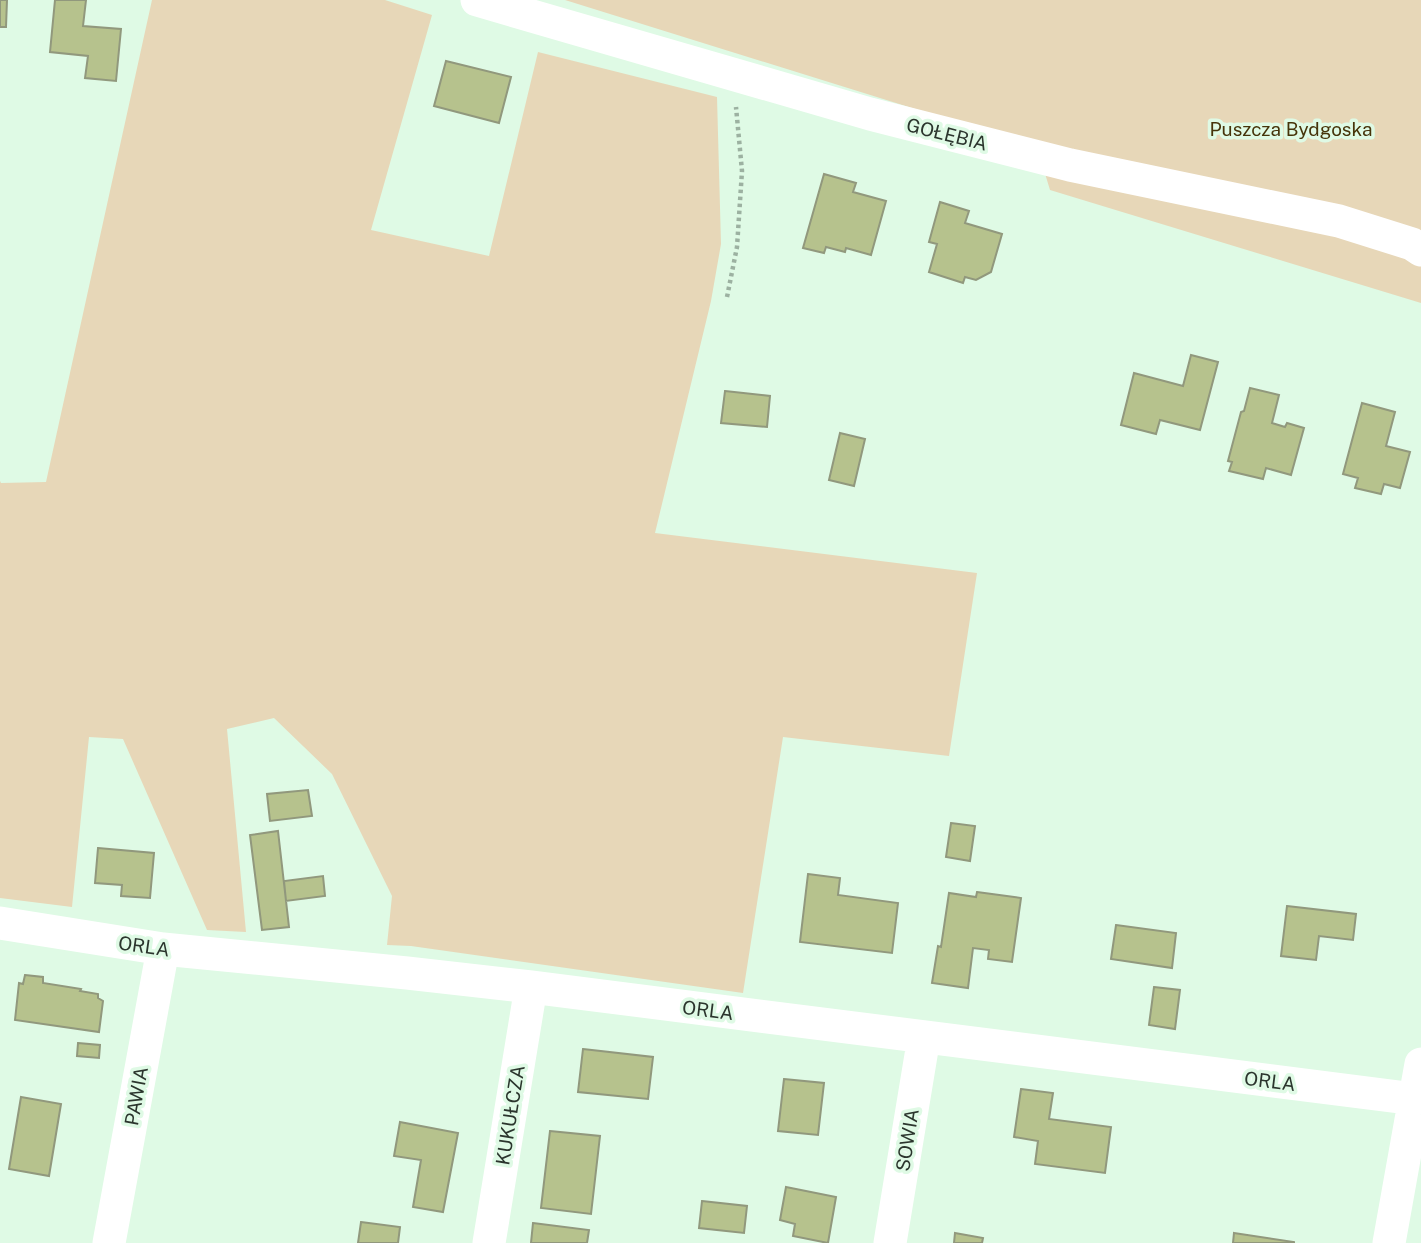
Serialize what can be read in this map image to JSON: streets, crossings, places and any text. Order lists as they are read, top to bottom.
{
  "streets": {
    "street": [
      "GOŁĘBIA",
      "ORLA",
      "PAWIA",
      "KUKUŁCZA",
      "SOWIA"
    ]
  },
  "crossings": [
    ["ORLA", "PAWIA"],
    ["ORLA", "KUKUŁCZA"],
    ["ORLA", "SOWIA"]
  ],
  "parks": ["Puszcza Bydgoska"]
}
